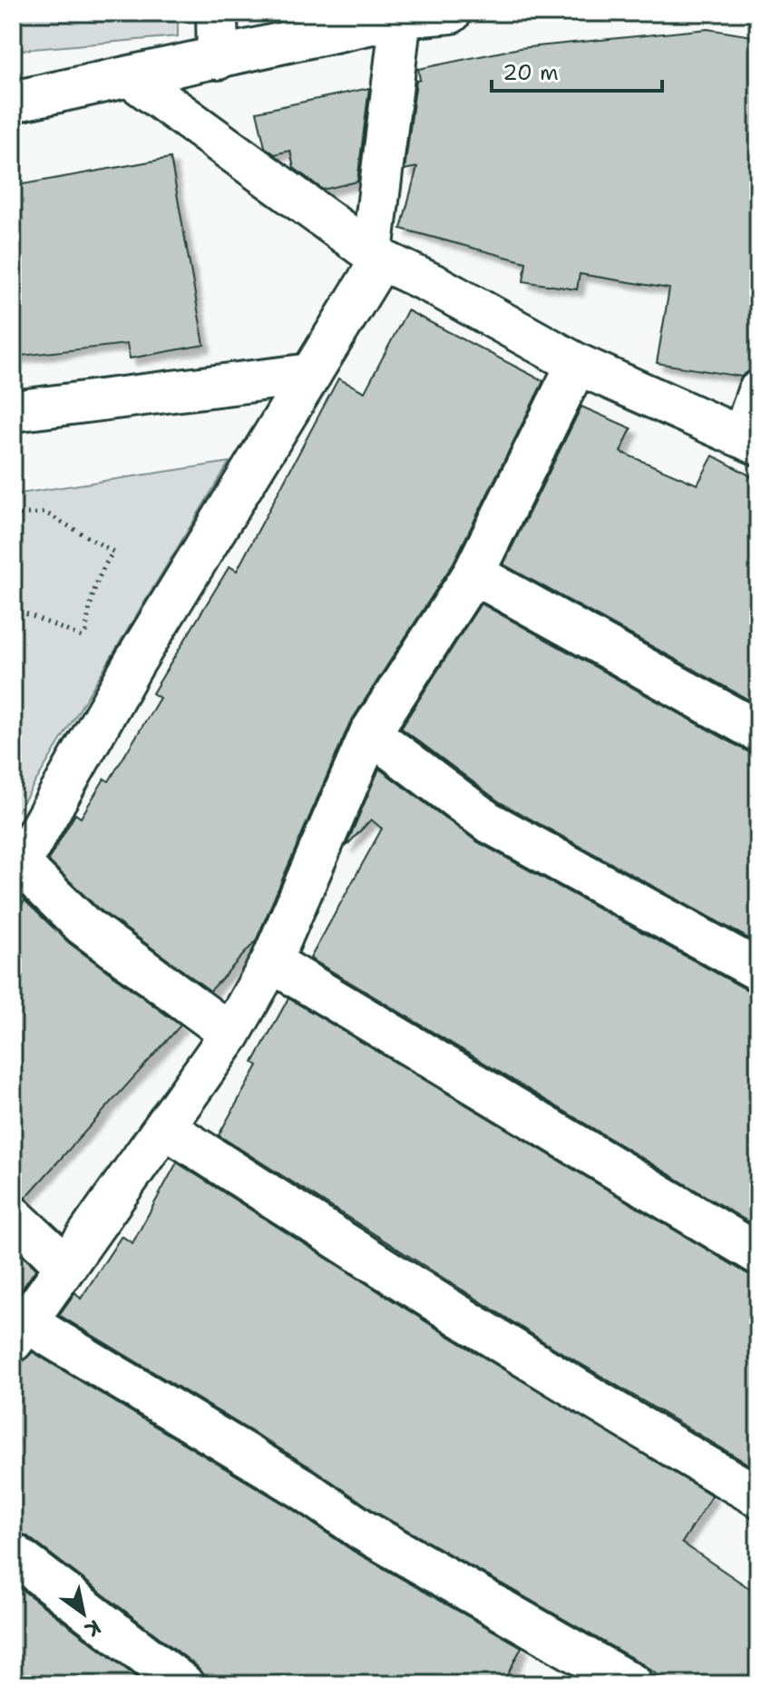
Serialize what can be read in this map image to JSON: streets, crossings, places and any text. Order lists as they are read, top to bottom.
{
  "scale_bar": "20 m",
  "north": "bottom right"
}
